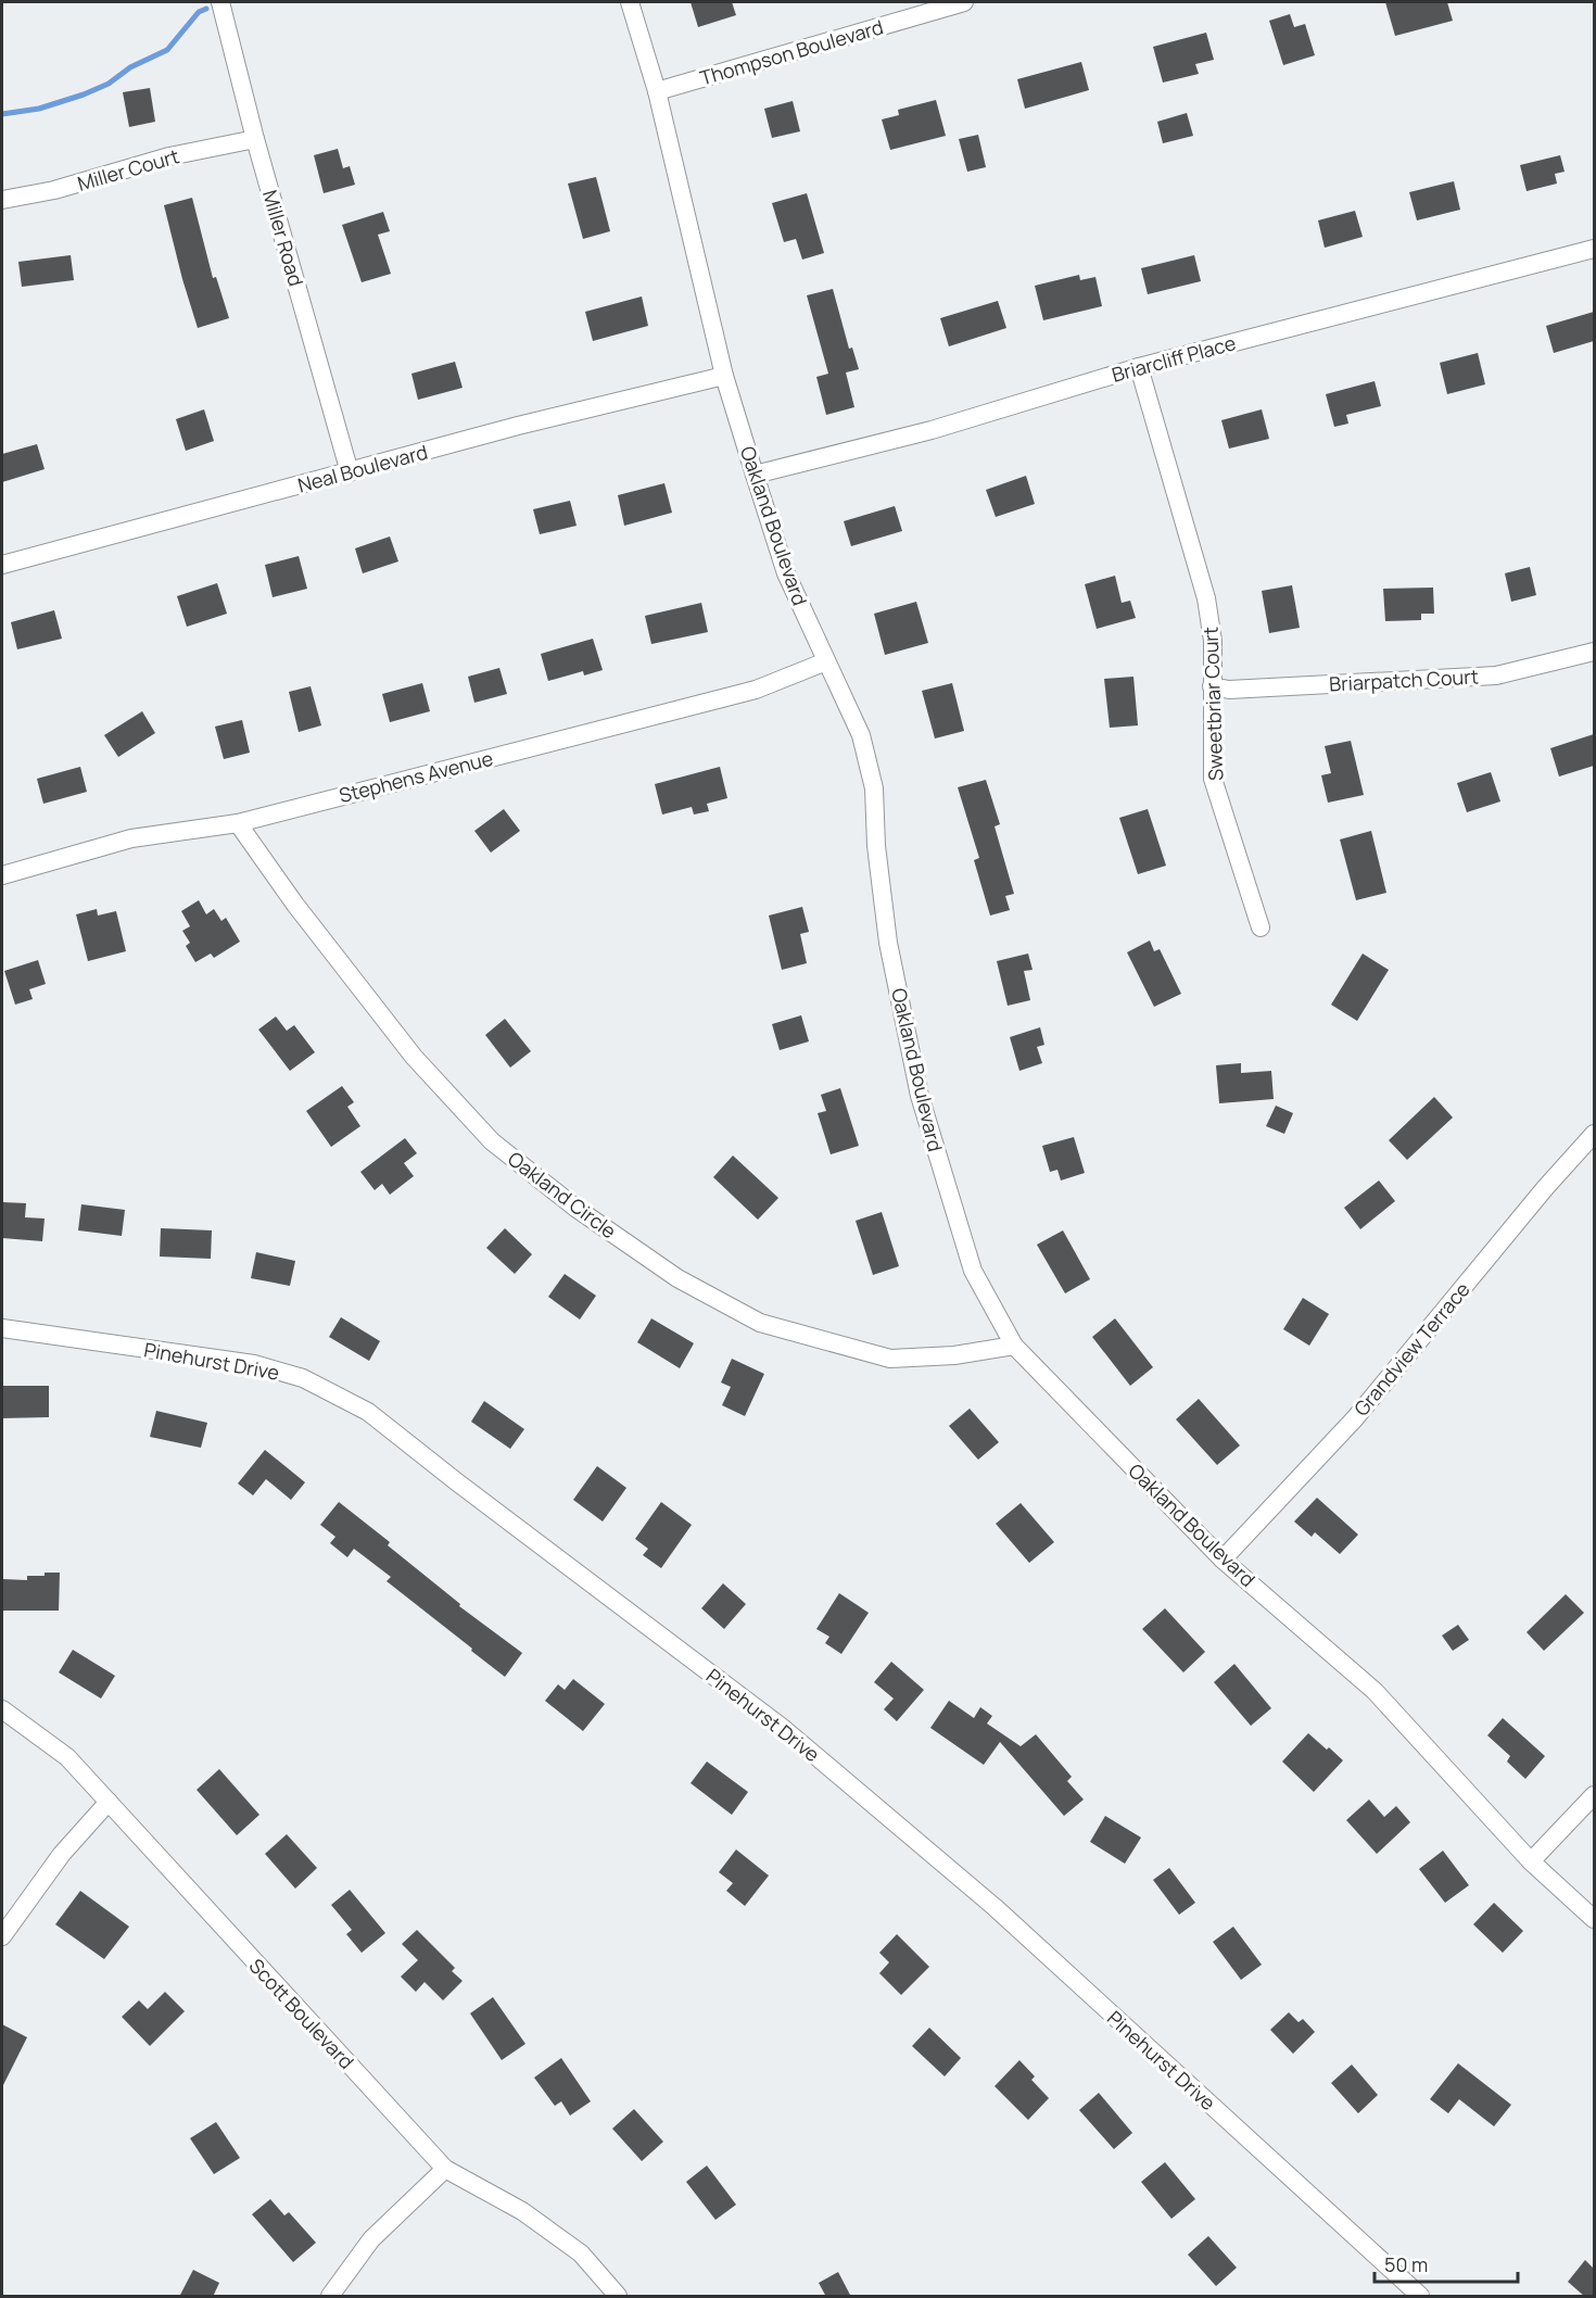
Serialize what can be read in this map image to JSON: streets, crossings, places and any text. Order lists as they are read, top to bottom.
{
  "streets": {
    "street": [
      "Thompson Boulevard",
      "Miller Court",
      "Miller Road",
      "Briarcliff Place",
      "Neal Boulevard",
      "Oakland Boulevard",
      "Briarpatch Court",
      "Sweetbriar Court",
      "Stephens Avenue",
      "Oakland Circle",
      "Grandview Terrace",
      "Pinehurst Drive",
      "Scott Boulevard"
    ]
  },
  "crossings": [
    ["Thompson Boulevard", "Oakland Boulevard"],
    ["Miller Court", "Miller Road"],
    ["Miller Road", "Neal Boulevard"],
    ["Briarcliff Place", "Oakland Boulevard"],
    ["Briarcliff Place", "Sweetbriar Court"],
    ["Neal Boulevard", "Oakland Boulevard"],
    ["Oakland Boulevard", "Stephens Avenue"],
    ["Oakland Boulevard", "Oakland Circle"],
    ["Oakland Boulevard", "Grandview Terrace"],
    ["Briarpatch Court", "Sweetbriar Court"],
    ["Stephens Avenue", "Oakland Circle"]
  ],
  "scale_bar": "50 m"
}
